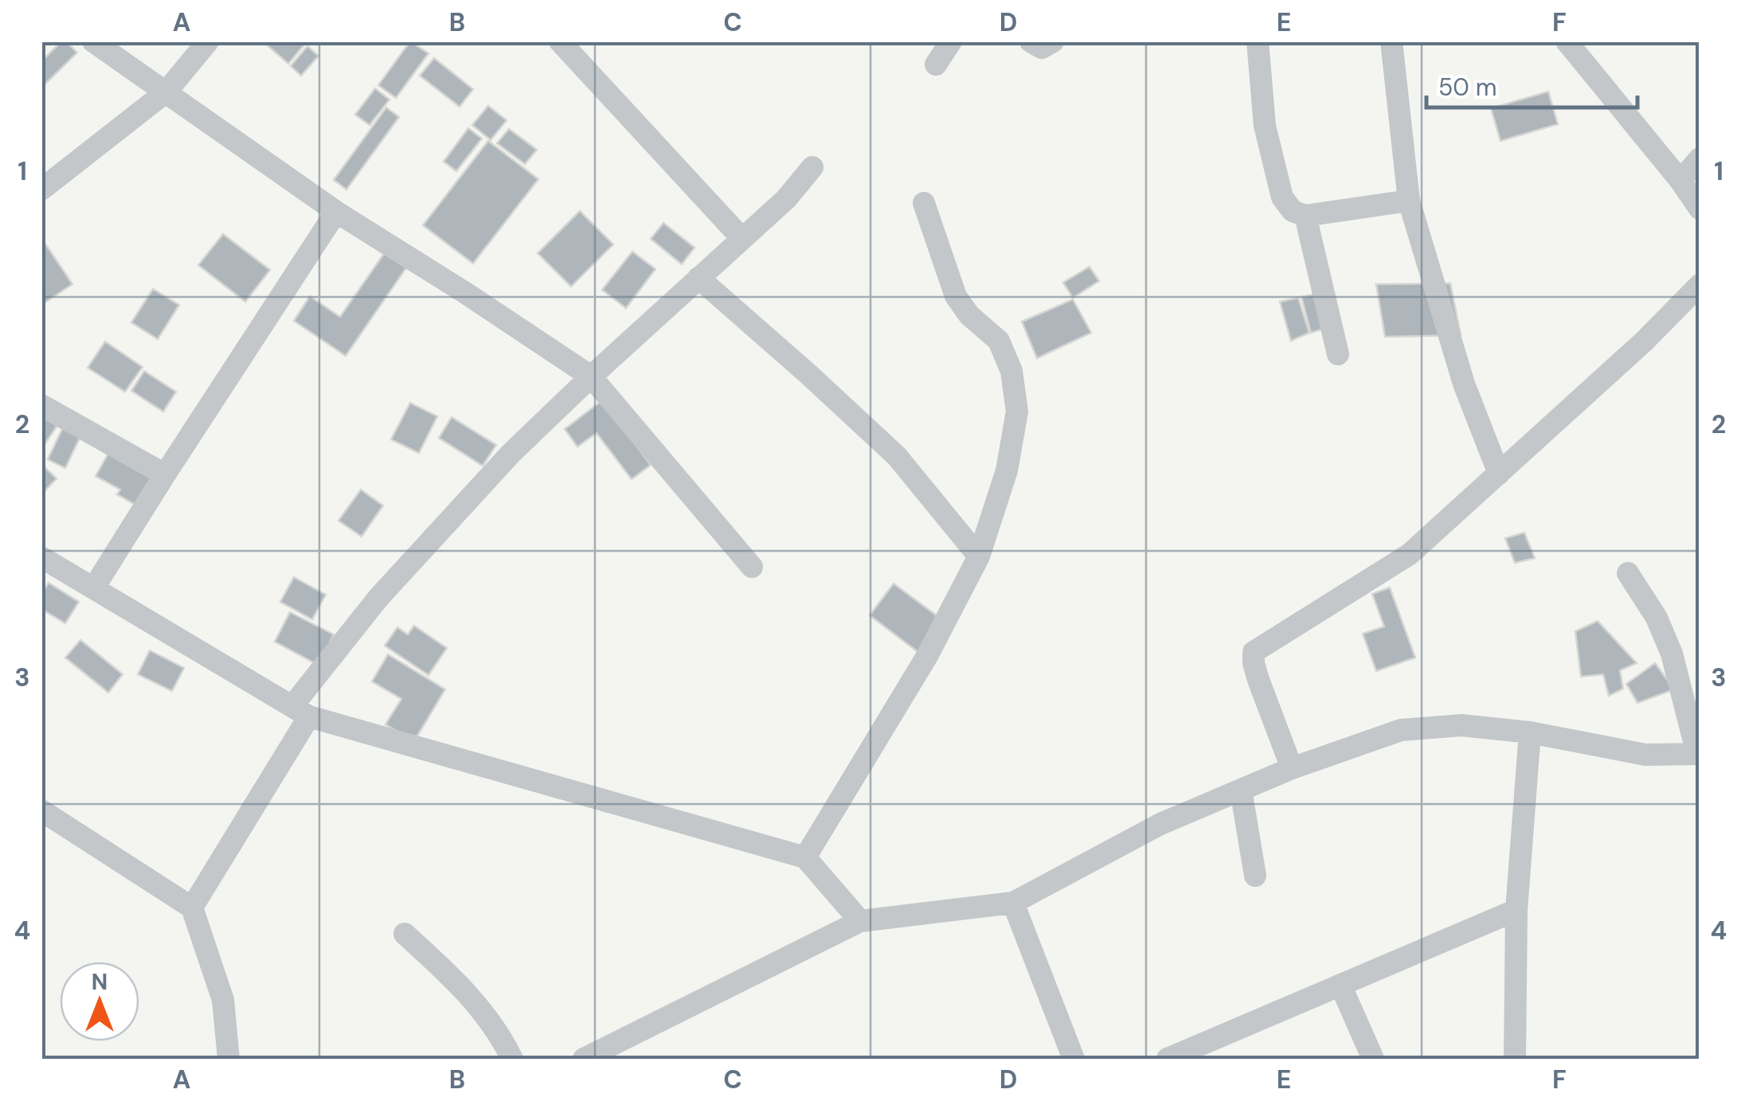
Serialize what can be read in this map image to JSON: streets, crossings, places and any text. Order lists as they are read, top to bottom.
{
  "scale_bar": "50 m",
  "north": "top",
  "grid": {
    "columns": [
      "A",
      "B",
      "C",
      "D",
      "E",
      "F"
    ],
    "rows": [
      "1",
      "2",
      "3",
      "4"
    ]
  }
}
